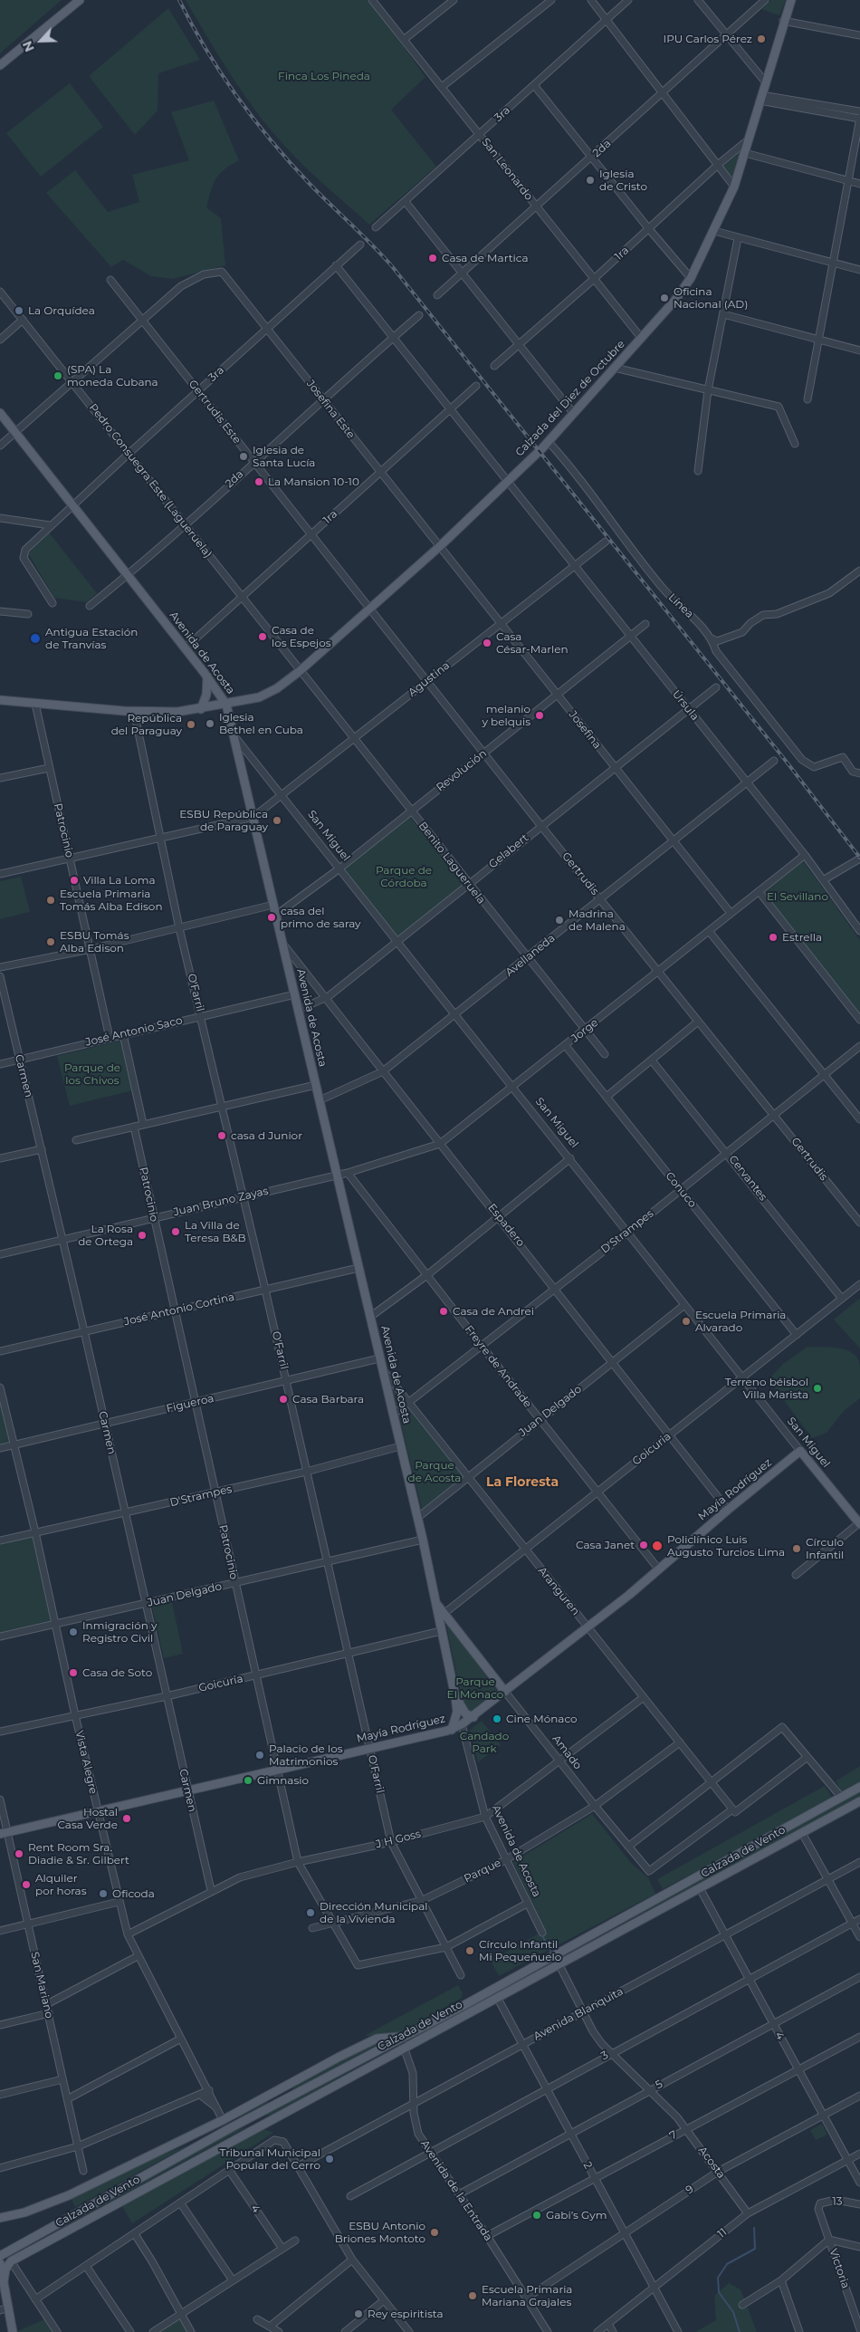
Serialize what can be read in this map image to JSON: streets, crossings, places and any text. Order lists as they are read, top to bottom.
{
  "streets": {
    "main road": [
      "Calzada del Diez de Octubre",
      "Avenida de Acosta",
      "San Miguel",
      "Mayía Rodríguez",
      "Amado",
      "Calzada de Vento"
    ],
    "street": [
      "3ra",
      "2da",
      "San Leonardo",
      "1ra",
      "Josefina Este",
      "Gertrudis Este",
      "Pedro Consuegra Este (Lagueruela)",
      "Línea",
      "Agustina",
      "Úrsula",
      "Josefina",
      "Revolución",
      "Patrocinio",
      "Gelabert",
      "Benito Lagueruela",
      "Gertrudis",
      "Avellaneda",
      "O'Farril",
      "Jorge",
      "José Antonio Saco",
      "Carmen",
      "Cervantes",
      "Conuco",
      "Juan Bruno Zayas",
      "Espadero",
      "D'Strampes",
      "José Antonio Cortina",
      "Freyre de Andrade",
      "Figueroa",
      "Juan Delgado",
      "Goicuria",
      "Aranguren",
      "Goicuría",
      "Vista Alegre",
      "J H Goss",
      "Parque",
      "San Mariano",
      "Avenida Blanquita",
      "4",
      "3",
      "5",
      "7",
      "Acosta",
      "2",
      "9",
      "Avenida de la Entrada",
      "13",
      "11",
      "Victoria"
    ]
  },
  "crossings": [
    ["3ra", "San Leonardo"],
    ["3ra", "Josefina Este"],
    ["3ra", "Gertrudis Este"],
    ["3ra", "Pedro Consuegra Este (Lagueruela)"],
    ["3ra", "Avenida de Acosta"],
    ["3ra", "Úrsula"],
    ["2da", "San Leonardo"],
    ["2da", "Josefina Este"],
    ["2da", "Gertrudis Este"],
    ["2da", "Pedro Consuegra Este (Lagueruela)"],
    ["2da", "Avenida de Acosta"],
    ["2da", "Úrsula"],
    ["San Leonardo", "1ra"],
    ["San Leonardo", "Calzada del Diez de Octubre"],
    ["1ra", "Calzada del Diez de Octubre"],
    ["1ra", "Josefina Este"],
    ["1ra", "Gertrudis Este"],
    ["1ra", "Pedro Consuegra Este (Lagueruela)"],
    ["1ra", "Avenida de Acosta"],
    ["1ra", "Úrsula"],
    ["Calzada del Diez de Octubre", "Josefina Este"],
    ["Calzada del Diez de Octubre", "Gertrudis Este"],
    ["Calzada del Diez de Octubre", "Pedro Consuegra Este (Lagueruela)"],
    ["Calzada del Diez de Octubre", "Línea"],
    ["Calzada del Diez de Octubre", "Avenida de Acosta"],
    ["Calzada del Diez de Octubre", "Úrsula"],
    ["Calzada del Diez de Octubre", "Josefina"],
    ["Calzada del Diez de Octubre", "Benito Lagueruela"],
    ["Calzada del Diez de Octubre", "Gertrudis"],
    ["Josefina Este", "Gertrudis Este"],
    ["Josefina Este", "Josefina"],
    ["Gertrudis Este", "Gertrudis"],
    ["Pedro Consuegra Este (Lagueruela)", "Benito Lagueruela"],
    ["Avenida de Acosta", "Agustina"],
    ["Avenida de Acosta", "Revolución"],
    ["Avenida de Acosta", "San Miguel"],
    ["Avenida de Acosta", "Gelabert"],
    ["Avenida de Acosta", "Avellaneda"],
    ["Avenida de Acosta", "José Antonio Saco"],
    ["Avenida de Acosta", "Juan Bruno Zayas"],
    ["Avenida de Acosta", "Espadero"],
    ["Avenida de Acosta", "D'Strampes"],
    ["Avenida de Acosta", "José Antonio Cortina"],
    ["Avenida de Acosta", "Figueroa"],
    ["Avenida de Acosta", "Juan Delgado"],
    ["Avenida de Acosta", "Mayía Rodríguez"],
    ["Avenida de Acosta", "Aranguren"],
    ["Avenida de Acosta", "Goicuría"],
    ["Avenida de Acosta", "Amado"],
    ["Avenida de Acosta", "J H Goss"],
    ["Avenida de Acosta", "Parque"],
    ["Agustina", "Úrsula"],
    ["Agustina", "Josefina"],
    ["Agustina", "San Miguel"],
    ["Agustina", "Benito Lagueruela"],
    ["Agustina", "Gertrudis"],
    ["Úrsula", "Revolución"],
    ["Úrsula", "Gelabert"],
    ["Úrsula", "Avellaneda"],
    ["Úrsula", "Jorge"],
    ["Josefina", "Revolución"],
    ["Josefina", "Gelabert"],
    ["Josefina", "Avellaneda"],
    ["Josefina", "Jorge"],
    ["Revolución", "San Miguel"],
    ["Revolución", "Benito Lagueruela"],
    ["Revolución", "Gertrudis"],
    ["Patrocinio", "O'Farril"],
    ["Patrocinio", "José Antonio Saco"],
    ["Patrocinio", "Juan Bruno Zayas"],
    ["Patrocinio", "D'Strampes"],
    ["Patrocinio", "José Antonio Cortina"],
    ["Patrocinio", "Figueroa"],
    ["Patrocinio", "Juan Delgado"],
    ["Patrocinio", "Mayía Rodríguez"],
    ["Patrocinio", "Goicuría"],
    ["Patrocinio", "J H Goss"],
    ["Patrocinio", "Parque"],
    ["San Miguel", "Gelabert"],
    ["San Miguel", "Avellaneda"],
    ["San Miguel", "Jorge"],
    ["San Miguel", "D'Strampes"],
    ["San Miguel", "Juan Delgado"],
    ["San Miguel", "Goicuria"],
    ["San Miguel", "Mayía Rodríguez"],
    ["Gelabert", "Benito Lagueruela"],
    ["Gelabert", "Gertrudis"],
    ["Gelabert", "Espadero"],
    ["Benito Lagueruela", "Avellaneda"],
    ["Benito Lagueruela", "Jorge"],
    ["Gertrudis", "Avellaneda"],
    ["Gertrudis", "Jorge"],
    ["Gertrudis", "D'Strampes"],
    ["Avellaneda", "Espadero"],
    ["O'Farril", "José Antonio Saco"],
    ["O'Farril", "Juan Bruno Zayas"],
    ["O'Farril", "D'Strampes"],
    ["O'Farril", "José Antonio Cortina"],
    ["O'Farril", "Figueroa"],
    ["O'Farril", "Juan Delgado"],
    ["O'Farril", "Mayía Rodríguez"],
    ["O'Farril", "Goicuría"],
    ["O'Farril", "J H Goss"],
    ["O'Farril", "Parque"],
    ["Jorge", "Conuco"],
    ["Jorge", "Espadero"],
    ["Jorge", "Freyre de Andrade"],
    ["José Antonio Saco", "Carmen"],
    ["Carmen", "Juan Bruno Zayas"],
    ["Carmen", "D'Strampes"],
    ["Carmen", "José Antonio Cortina"],
    ["Carmen", "Figueroa"],
    ["Carmen", "Juan Delgado"],
    ["Carmen", "Mayía Rodríguez"],
    ["Carmen", "Goicuría"],
    ["Carmen", "J H Goss"],
    ["Cervantes", "D'Strampes"],
    ["Cervantes", "Goicuria"],
    ["Conuco", "D'Strampes"],
    ["Conuco", "Goicuria"],
    ["Espadero", "D'Strampes"],
    ["Espadero", "Juan Delgado"],
    ["Espadero", "Goicuria"],
    ["Espadero", "Mayía Rodríguez"],
    ["D'Strampes", "Freyre de Andrade"],
    ["D'Strampes", "Aranguren"],
    ["D'Strampes", "Vista Alegre"],
    ["Freyre de Andrade", "Juan Delgado"],
    ["Freyre de Andrade", "Goicuria"],
    ["Freyre de Andrade", "Mayía Rodríguez"],
    ["Figueroa", "Vista Alegre"],
    ["Juan Delgado", "Aranguren"],
    ["Juan Delgado", "Vista Alegre"],
    ["Goicuria", "Aranguren"],
    ["Goicuria", "Amado"],
    ["Mayía Rodríguez", "Aranguren"],
    ["Mayía Rodríguez", "Amado"],
    ["Mayía Rodríguez", "Vista Alegre"],
    ["Mayía Rodríguez", "San Mariano"],
    ["Aranguren", "Amado"],
    ["Aranguren", "J H Goss"],
    ["Aranguren", "Parque"],
    ["Goicuría", "Vista Alegre"],
    ["Amado", "J H Goss"],
    ["Amado", "Parque"],
    ["Vista Alegre", "J H Goss"],
    ["Vista Alegre", "Calzada de Vento"],
    ["Calzada de Vento", "4"],
    ["Calzada de Vento", "Acosta"],
    ["Calzada de Vento", "2"],
    ["Calzada de Vento", "Avenida de la Entrada"],
    ["Avenida Blanquita", "4"],
    ["Avenida Blanquita", "Acosta"],
    ["Avenida Blanquita", "2"],
    ["Avenida Blanquita", "Avenida de la Entrada"],
    ["4", "3"],
    ["4", "5"],
    ["4", "7"],
    ["4", "9"],
    ["4", "11"],
    ["3", "Acosta"],
    ["3", "2"],
    ["3", "Avenida de la Entrada"],
    ["5", "Acosta"],
    ["5", "2"],
    ["5", "Avenida de la Entrada"],
    ["7", "Acosta"],
    ["7", "2"],
    ["7", "Avenida de la Entrada"],
    ["Acosta", "9"],
    ["Acosta", "11"],
    ["2", "9"],
    ["2", "11"],
    ["9", "Avenida de la Entrada"],
    ["13", "Victoria"]
  ],
  "districts": ["La Floresta"],
  "parks": [
    "Finca Los Pineda",
    "Parque de Córdoba",
    "El Sevillano",
    "Parque de los Chivos",
    "Parque de Acosta",
    "Parque El Mónaco",
    "Candado Park"
  ],
  "places": [
    "IPU Carlos Pérez",
    "Iglesia de Cristo",
    "Casa de Martica",
    "Oficina Nacional (AD)",
    "La Orquídea",
    "(SPA) La moneda Cubana",
    "Iglesia de Santa Lucía",
    "La Mansion 10-10",
    "Casa de los Espejos",
    "Antigua Estación de Tranvías",
    "Casa César-Marlen",
    "melanio y belquis",
    "Iglesia Bethel en Cuba",
    "República del Paraguay",
    "ESBU República de Paraguay",
    "Villa La Loma",
    "Escuela Primaria Tomás Alba Edison",
    "casa del primo de saray",
    "Madrina de Malena",
    "Estrella",
    "ESBU Tomás Alba Edison",
    "casa d Junior",
    "La Villa de Teresa B&B",
    "La Rosa de Ortega",
    "Casa de Andrei",
    "Escuela Primaria Alvarado",
    "Terreno béisbol Villa Marista",
    "Casa Barbara",
    "Casa Janet",
    "Policlínico Luis Augusto Turcios Lima",
    "Círculo Infantil",
    "Inmigración y Registro Civil",
    "Casa de Soto",
    "Cine Mónaco",
    "Palacio de los Matrimonios",
    "Gimnasio",
    "Hostal Casa Verde",
    "Rent Room Sra. Diadie & Sr. Gilbert",
    "Alquiler por horas",
    "Oficoda",
    "Dirección Municipal de la Vivienda",
    "Círculo Infantil Mi Pequeñuelo",
    "Tribunal Municipal Popular del Cerro",
    "Gabi’s Gym",
    "ESBU Antonio Briones Montoto",
    "Escuela Primaria Mariana Grajales",
    "Rey espiritista"
  ],
  "north": "bottom left"
}
